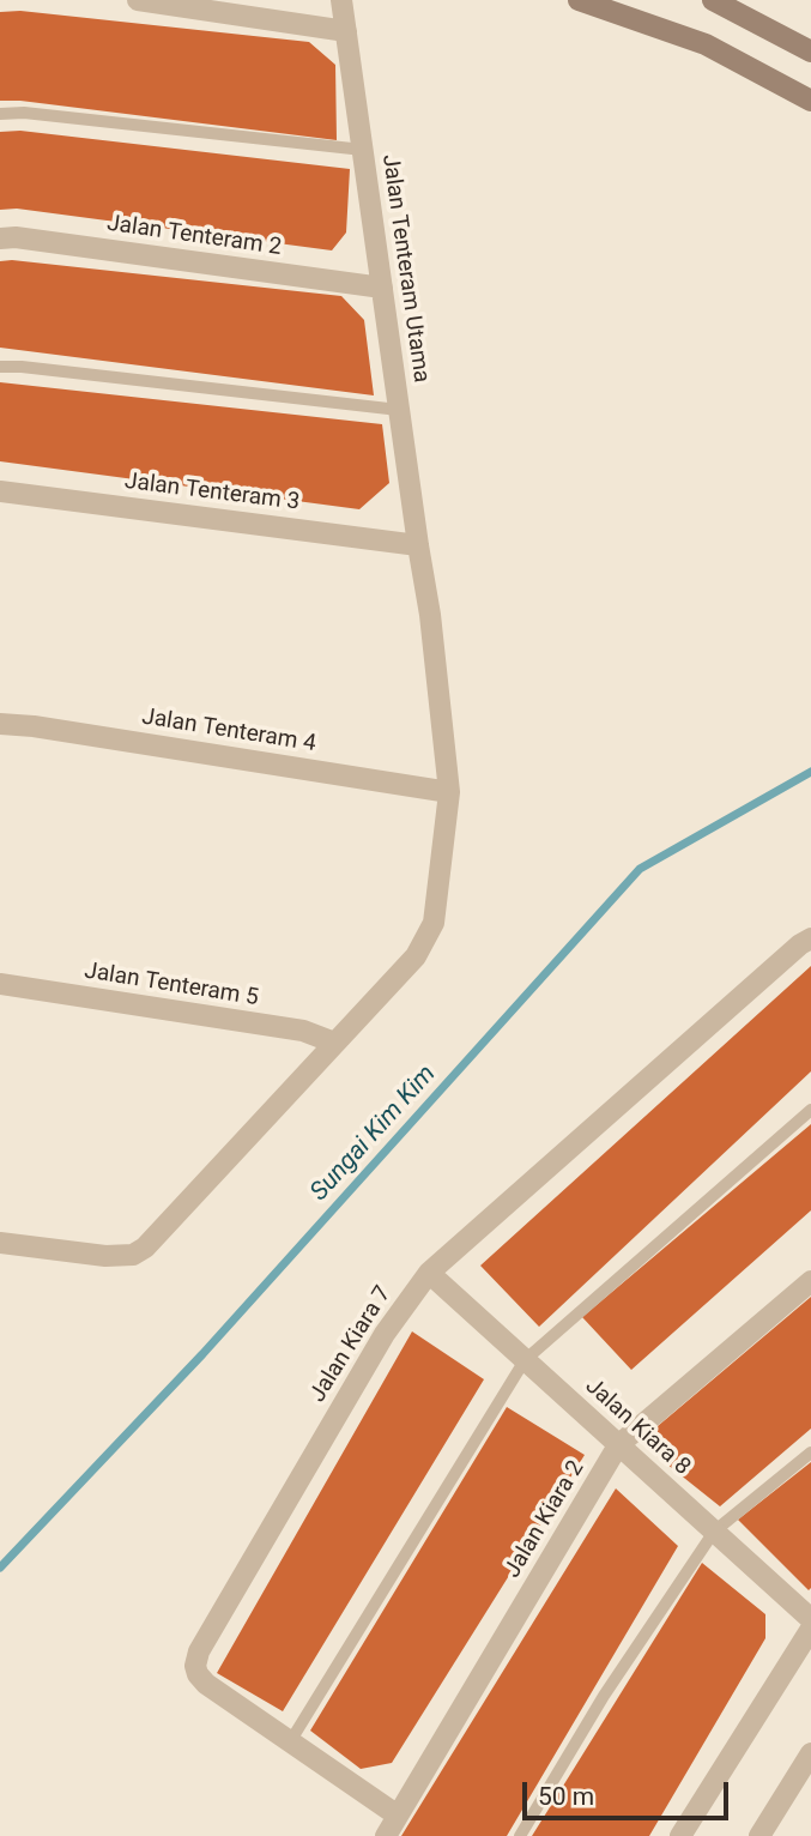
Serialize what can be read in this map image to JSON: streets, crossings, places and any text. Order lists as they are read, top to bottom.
{
  "streets": {
    "street": [
      "Jalan Tenteram 2",
      "Jalan Tenteram Utama",
      "Jalan Tenteram 3",
      "Jalan Tenteram 4",
      "Jalan Tenteram 5",
      "Jalan Kiara 7",
      "Jalan Kiara 8",
      "Jalan Kiara 2"
    ]
  },
  "crossings": [
    ["Jalan Tenteram 2", "Jalan Tenteram Utama"],
    ["Jalan Tenteram Utama", "Jalan Tenteram 3"],
    ["Jalan Tenteram Utama", "Jalan Tenteram 4"],
    ["Jalan Tenteram Utama", "Jalan Tenteram 5"],
    ["Jalan Kiara 7", "Jalan Kiara 8"],
    ["Jalan Kiara 7", "Jalan Kiara 2"],
    ["Jalan Kiara 8", "Jalan Kiara 2"]
  ],
  "water": ["Sungai Kim Kim"],
  "scale_bar": "50 m"
}
